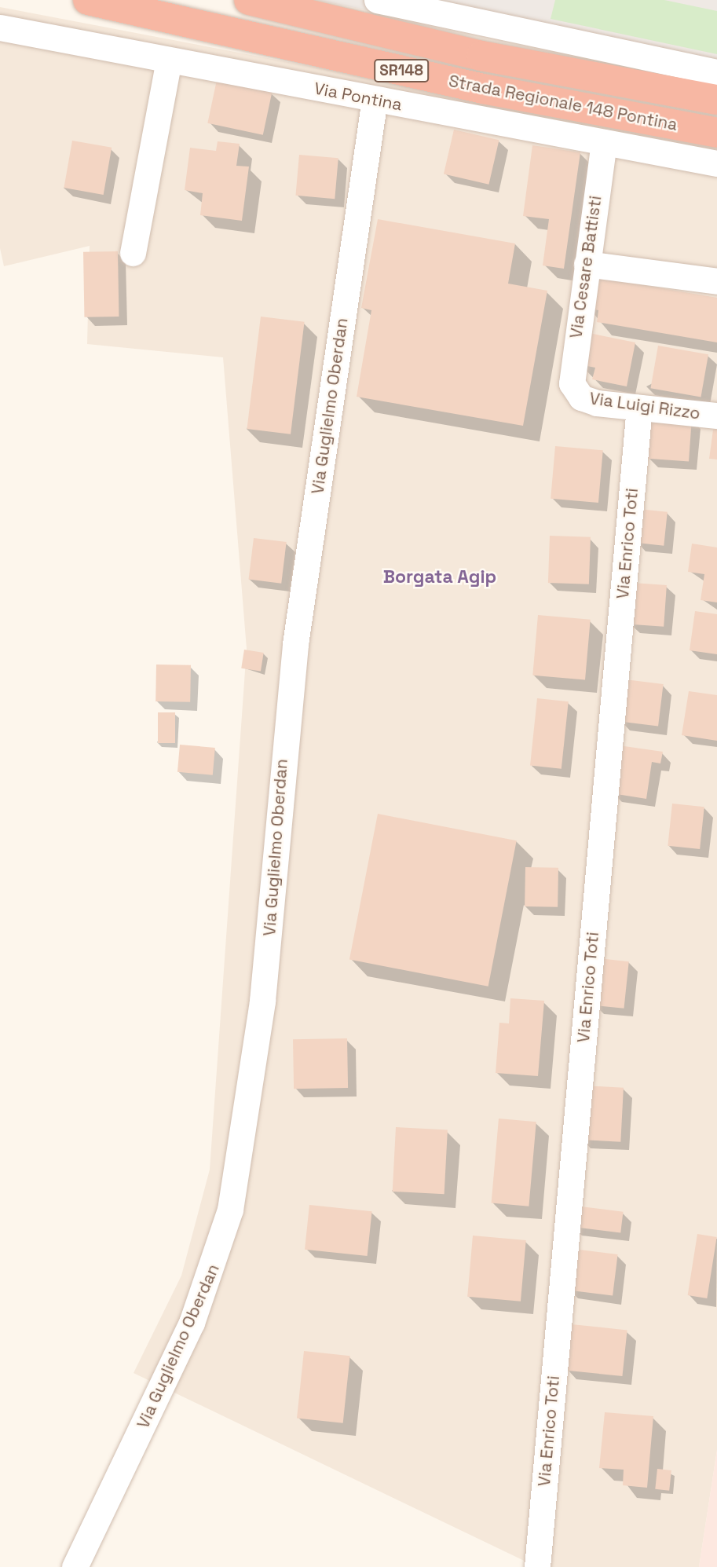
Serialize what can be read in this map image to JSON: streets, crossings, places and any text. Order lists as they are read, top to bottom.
{
  "streets": {
    "highway": ["SR148", "Strada Regionale 148 Pontina"],
    "street": [
      "Via Pontina",
      "Via Cesare Battisti",
      "Via Guglielmo Oberdan",
      "Via Luigi Rizzo",
      "Via Enrico Toti"
    ]
  },
  "crossings": [
    ["Via Pontina", "Via Cesare Battisti"],
    ["Via Pontina", "Via Guglielmo Oberdan"],
    ["Via Cesare Battisti", "Via Luigi Rizzo"],
    ["Via Luigi Rizzo", "Via Enrico Toti"]
  ],
  "districts": ["Borgata Agip"]
}
